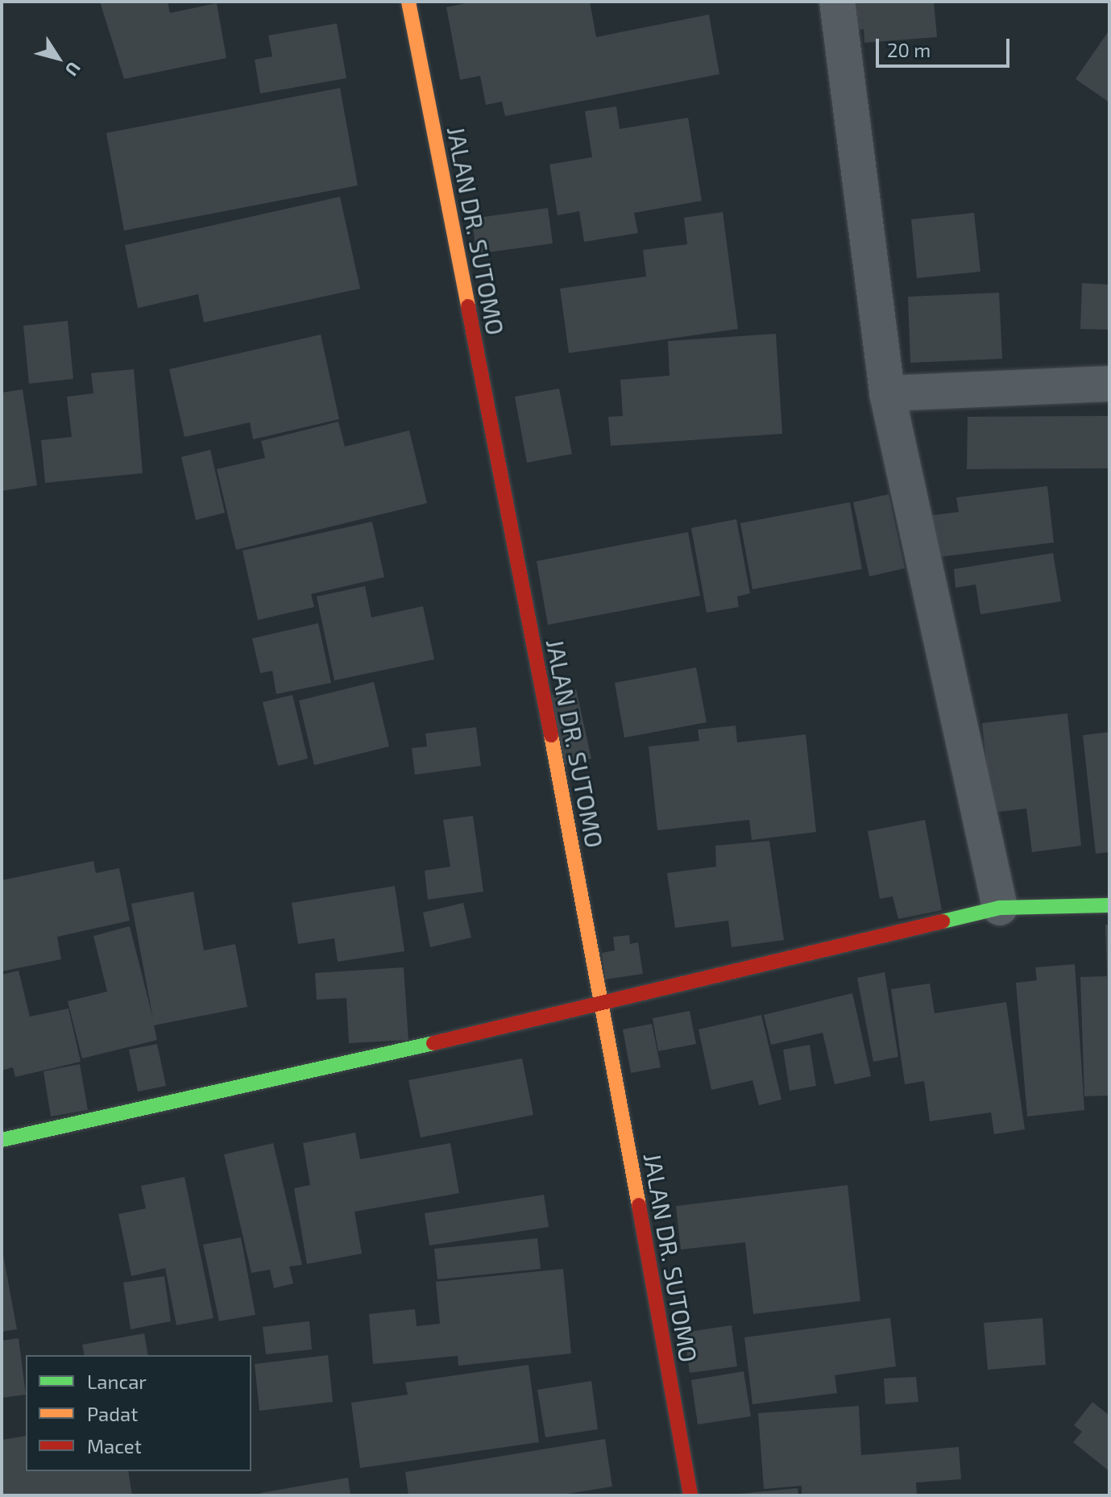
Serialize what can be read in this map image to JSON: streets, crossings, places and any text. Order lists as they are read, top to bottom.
{
  "streets": {
    "street": ["JALAN DR. SUTOMO"]
  },
  "legend": ["Lancar", "Padat", "Macet"],
  "scale_bar": "20 m",
  "north": "bottom right"
}
